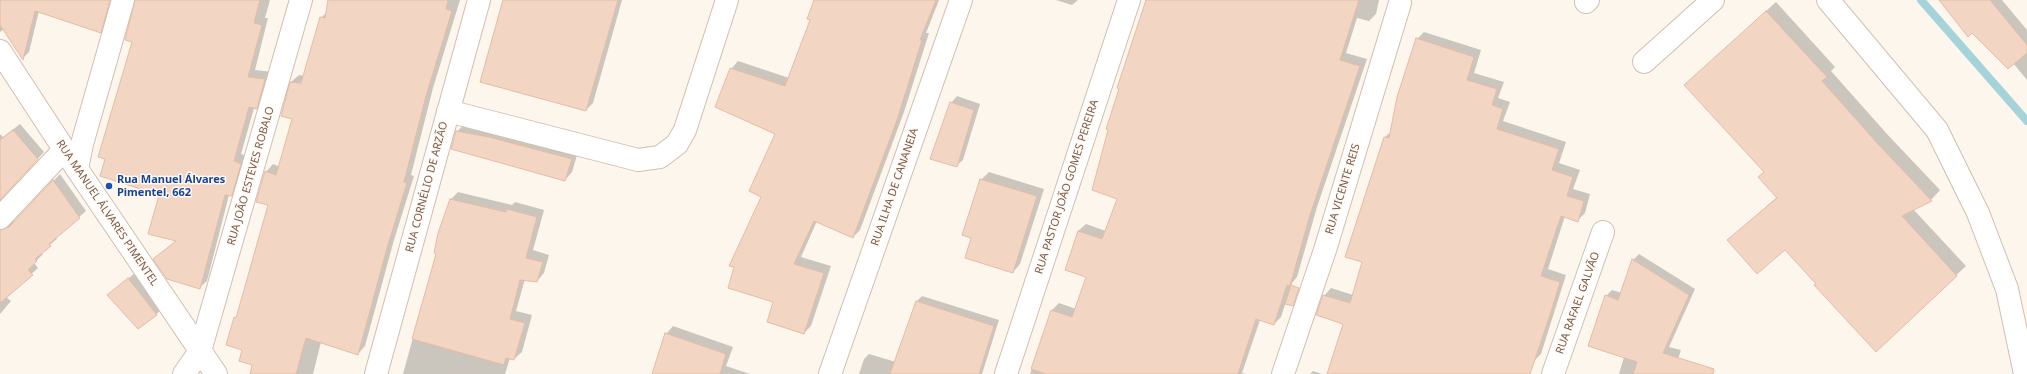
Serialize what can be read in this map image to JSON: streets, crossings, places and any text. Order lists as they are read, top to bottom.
{
  "streets": {
    "street": [
      "RUA JOÃO ESTEVES ROBALO",
      "RUA CORNÉLIO DE ARZÃO",
      "RUA ILHA DE CANANEIA",
      "RUA PASTOR JOÃO GOMES PEREIRA",
      "RUA VICENTE REIS",
      "RUA MANUEL ÁLVARES PIMENTEL",
      "RUA RAFAEL GALVÃO"
    ]
  },
  "crossings": [
    ["RUA JOÃO ESTEVES ROBALO", "RUA MANUEL ÁLVARES PIMENTEL"]
  ],
  "places": ["Rua Manuel Álvares Pimentel, 662"]
}
